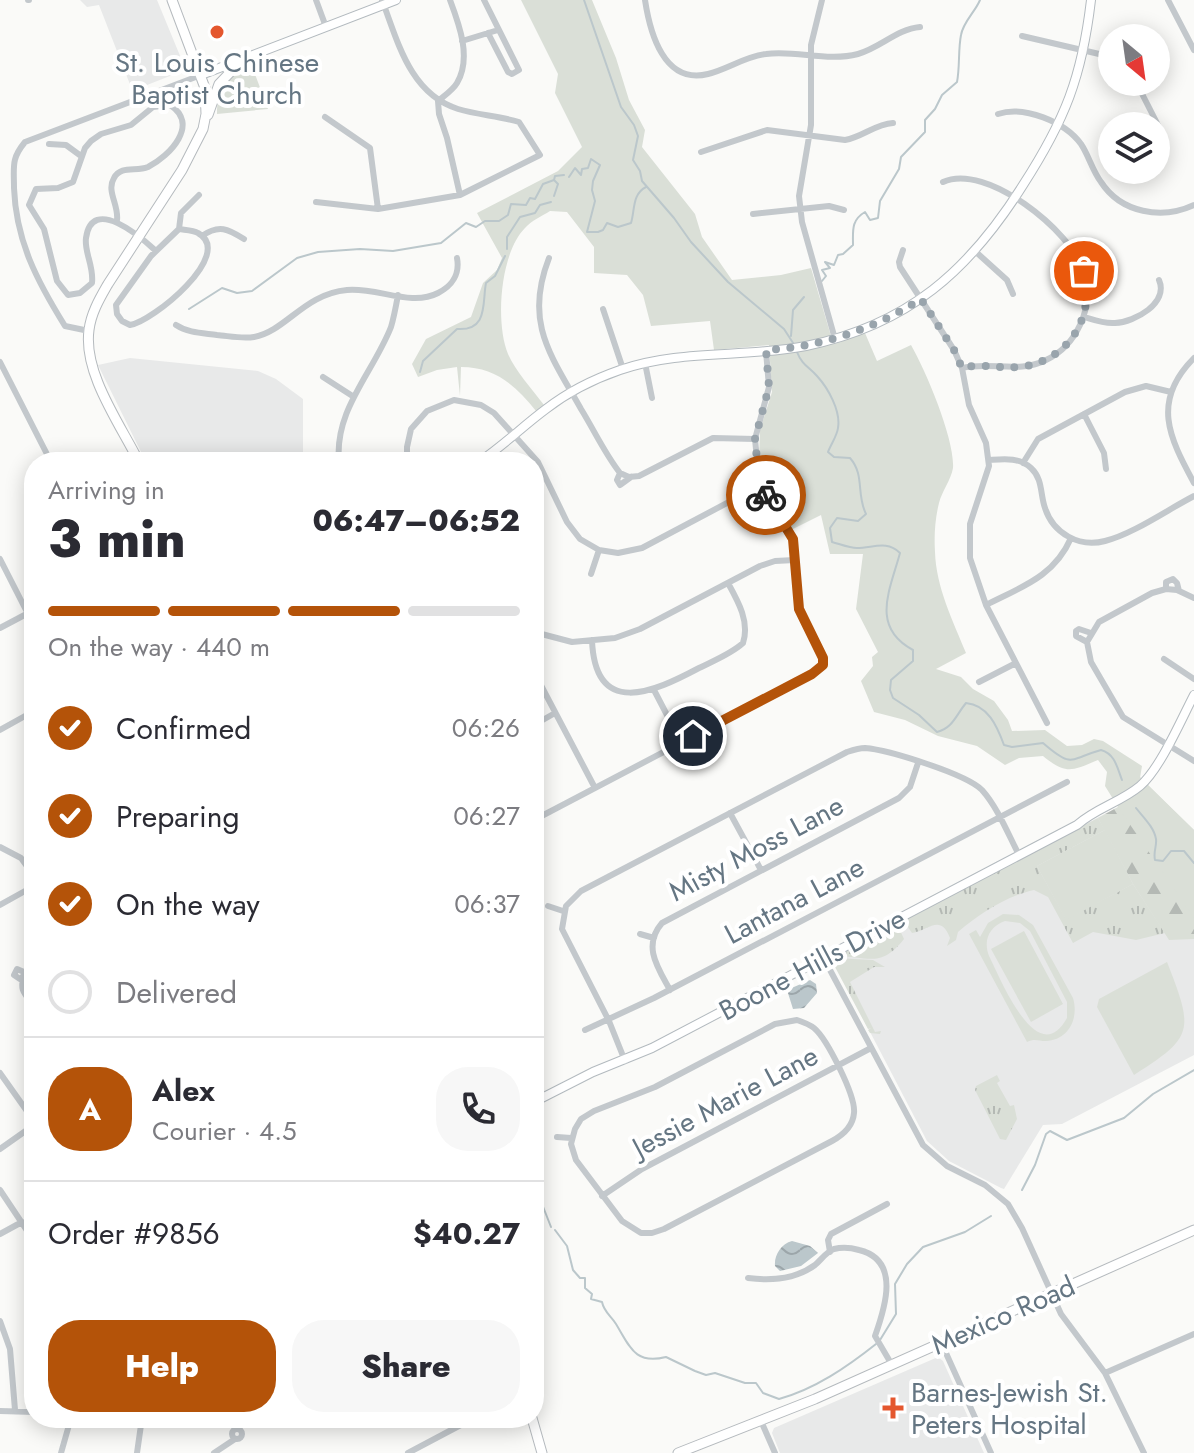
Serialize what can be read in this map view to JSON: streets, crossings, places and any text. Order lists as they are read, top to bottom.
{
  "streets": {
    "main road": ["Mexico Road"],
    "street": [
      "Misty Moss Lane",
      "Lantana Lane",
      "Boone Hills Drive",
      "Jessie Marie Lane"
    ]
  },
  "crossings": [
    ["Misty Moss Lane", "Lantana Lane"]
  ],
  "places": {
    "other": ["St. Louis Chinese Baptist Church"],
    "health": ["Barnes-Jewish St. Peters Hospital"]
  },
  "north": "bottom right",
  "page": {
    "heading": ["3 min", "Arriving in", "06:47–06:52"],
    "panel": [
      "Alex",
      "Courier · 4.5",
      "Order #9856",
      "$40.27"
    ],
    "bar": "On the way · 440 m",
    "list": [
      ["Confirmed", "06:26"],
      ["Preparing", "06:27"],
      ["On the way", "06:37"],
      "Delivered"
    ],
    "round": "A",
    "buttons": ["Help", "Share"]
  }
}
